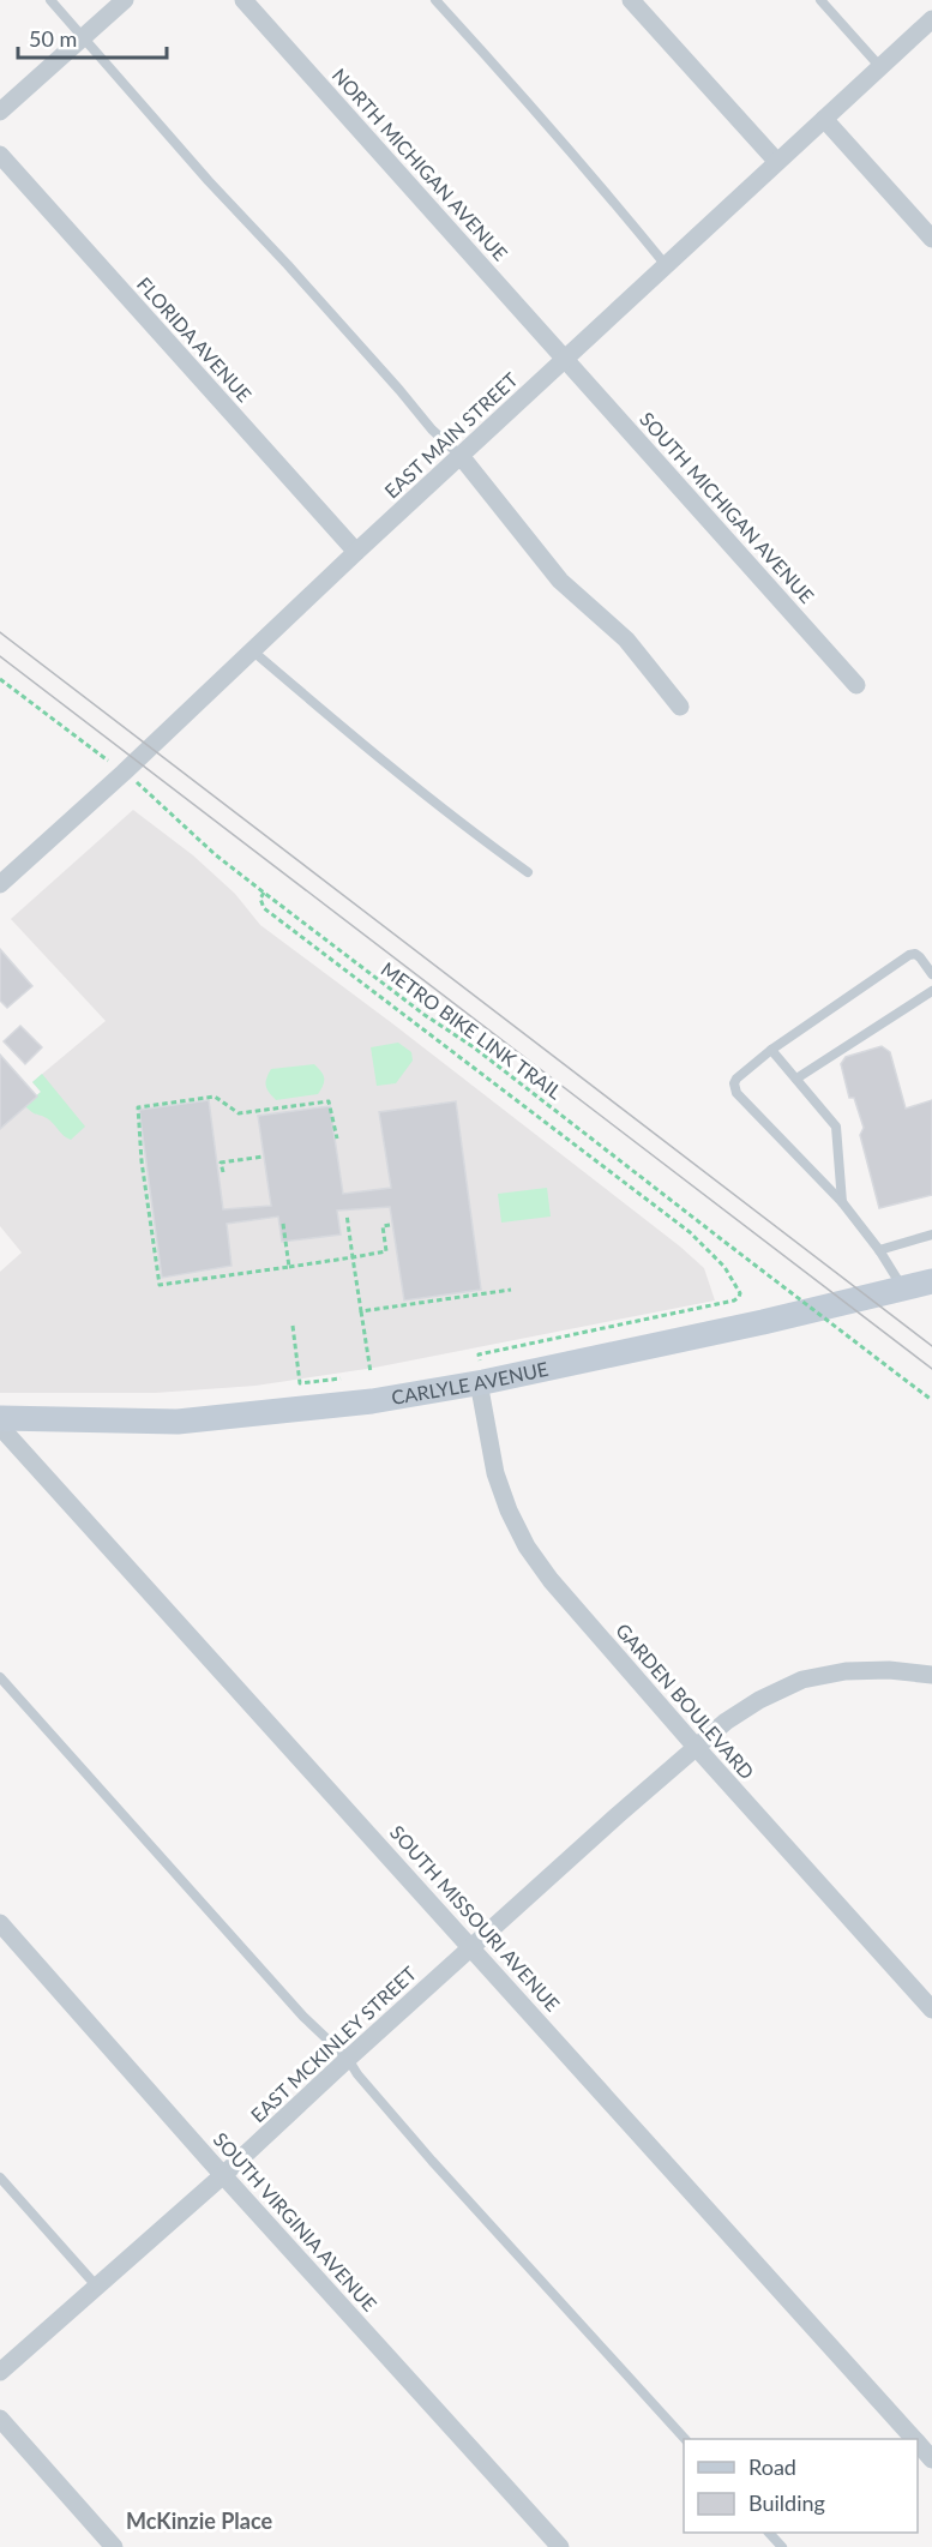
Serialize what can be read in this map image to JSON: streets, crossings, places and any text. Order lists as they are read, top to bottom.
{
  "streets": {
    "main road": ["CARLYLE AVENUE"],
    "street": [
      "NORTH MICHIGAN AVENUE",
      "FLORIDA AVENUE",
      "EAST MAIN STREET",
      "SOUTH MICHIGAN AVENUE",
      "GARDEN BOULEVARD",
      "SOUTH MISSOURI AVENUE",
      "EAST MCKINLEY STREET",
      "SOUTH VIRGINIA AVENUE"
    ],
    "path": ["METRO BIKE LINK TRAIL"]
  },
  "crossings": [
    ["NORTH MICHIGAN AVENUE", "EAST MAIN STREET"],
    ["NORTH MICHIGAN AVENUE", "SOUTH MICHIGAN AVENUE"],
    ["FLORIDA AVENUE", "EAST MAIN STREET"],
    ["EAST MAIN STREET", "SOUTH MICHIGAN AVENUE"],
    ["EAST MAIN STREET", "METRO BIKE LINK TRAIL"],
    ["CARLYLE AVENUE", "GARDEN BOULEVARD"],
    ["GARDEN BOULEVARD", "EAST MCKINLEY STREET"],
    ["SOUTH MISSOURI AVENUE", "EAST MCKINLEY STREET"],
    ["EAST MCKINLEY STREET", "SOUTH VIRGINIA AVENUE"]
  ],
  "districts": ["McKinzie Place"],
  "legend": ["Road", "Building"],
  "scale_bar": "50 m"
}
